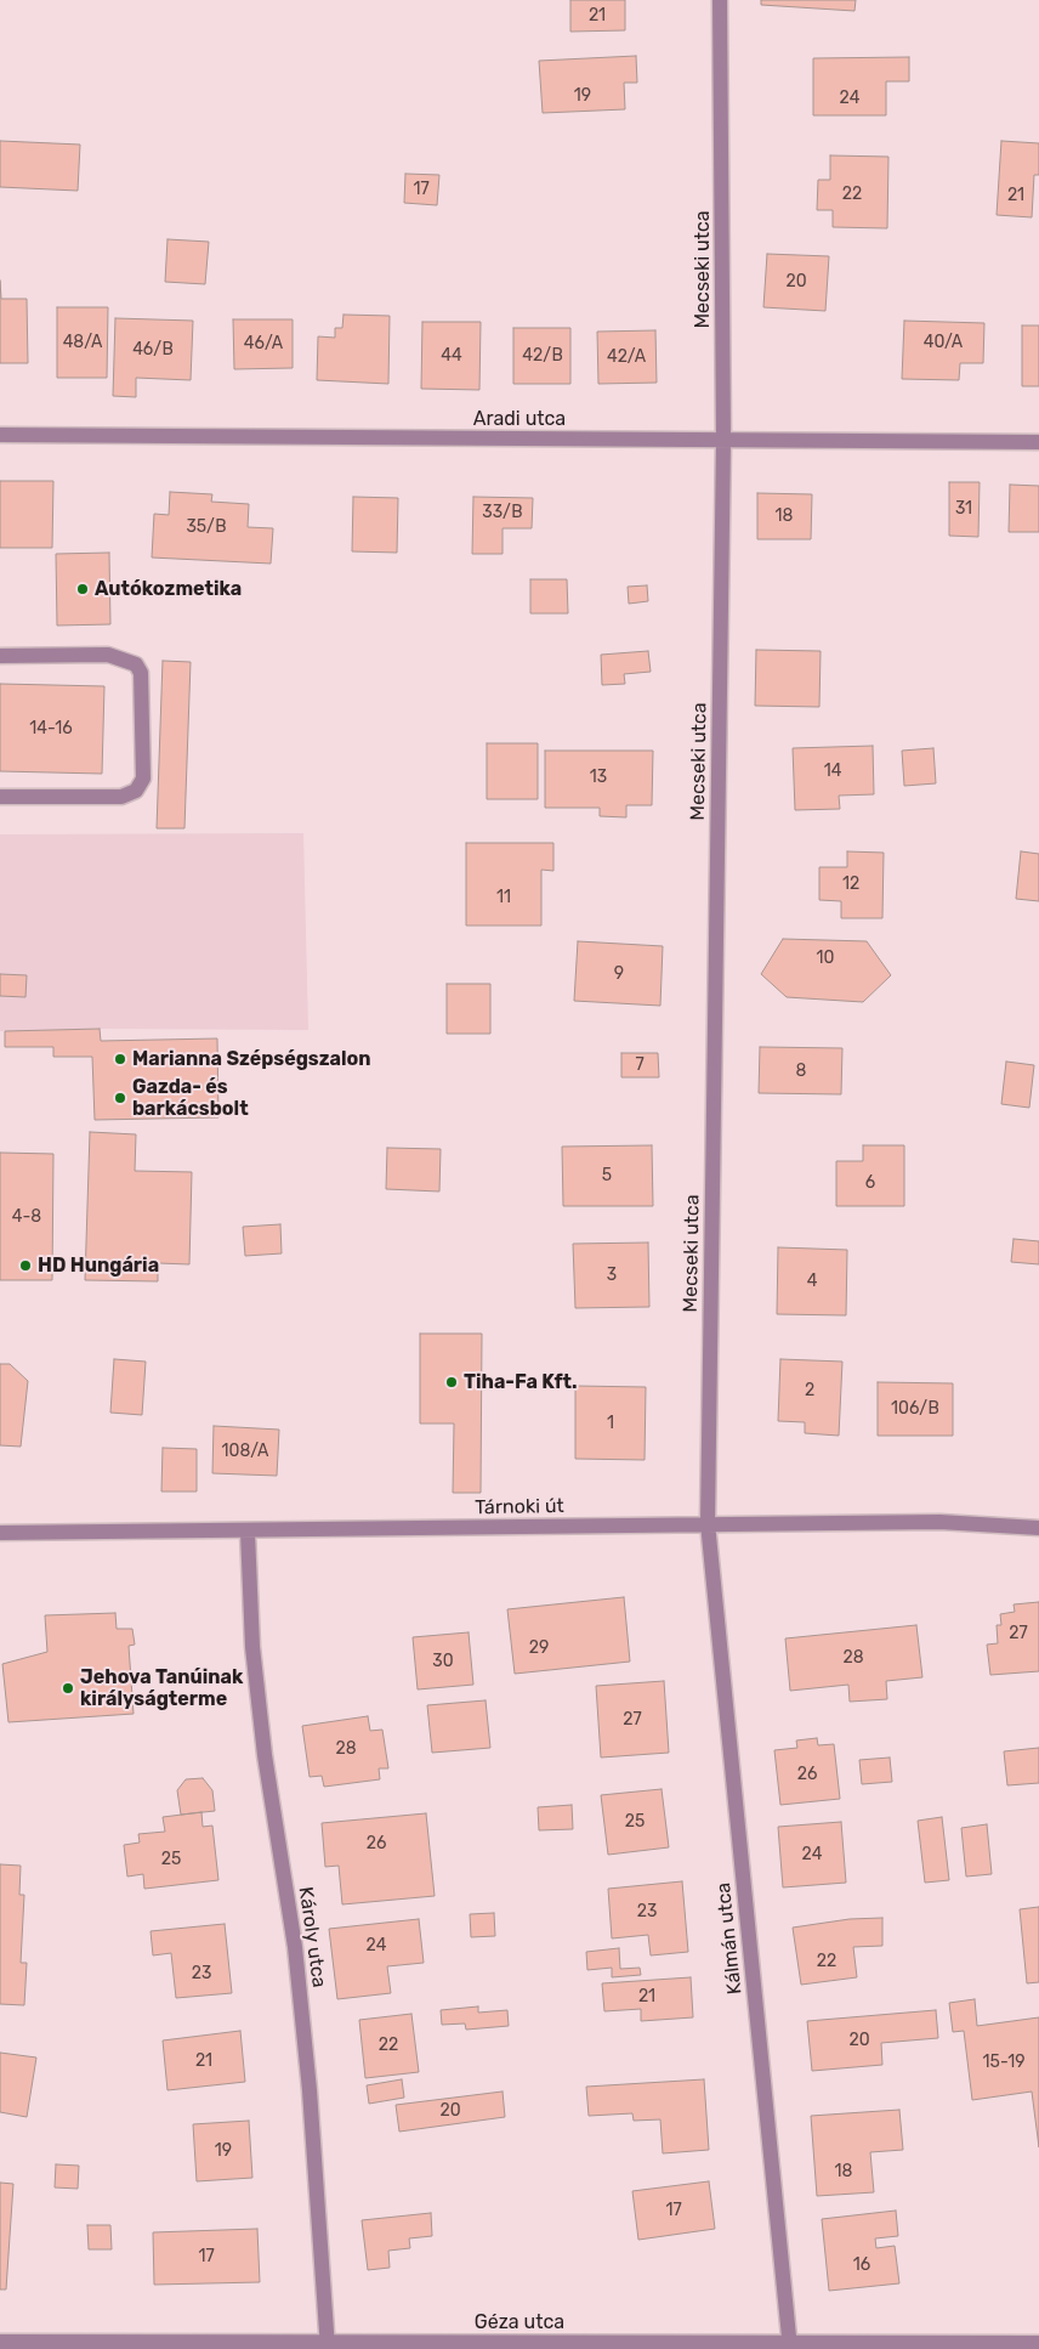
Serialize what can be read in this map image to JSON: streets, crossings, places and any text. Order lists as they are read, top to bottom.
{
  "streets": {
    "street": [
      "Mecseki utca",
      "Aradi utca",
      "Tárnoki út",
      "Károly utca",
      "Kálmán utca",
      "Géza utca"
    ]
  },
  "crossings": [
    ["Mecseki utca", "Aradi utca"],
    ["Mecseki utca", "Tárnoki út"],
    ["Mecseki utca", "Kálmán utca"],
    ["Tárnoki út", "Károly utca"],
    ["Tárnoki út", "Kálmán utca"],
    ["Károly utca", "Géza utca"],
    ["Kálmán utca", "Géza utca"]
  ],
  "places": [
    "Autókozmetika",
    "Marianna Szépségszalon",
    "Gazda- és barkácsbolt",
    "HD Hungária",
    "Tiha-Fa Kft.",
    "Jehova Tanúinak királyságterme"
  ],
  "house_numbers": [
    "21",
    "19",
    "24",
    "17",
    "22",
    "21",
    "20",
    "48/A",
    "40/A",
    "46/A",
    "46/B",
    "44",
    "42/B",
    "42/A",
    "31",
    "33/B",
    "18",
    "35/B",
    "14-16",
    "14",
    "13",
    "12",
    "11",
    "10",
    "9",
    "7",
    "8",
    "5",
    "6",
    "4-8",
    "3",
    "4",
    "2",
    "106/B",
    "1",
    "108/A",
    "27",
    "29",
    "28",
    "30",
    "27",
    "28",
    "26",
    "25",
    "26",
    "24",
    "25",
    "23",
    "24",
    "22",
    "23",
    "21",
    "20",
    "22",
    "21",
    "15-19",
    "20",
    "19",
    "18",
    "17",
    "17",
    "16"
  ]
}
